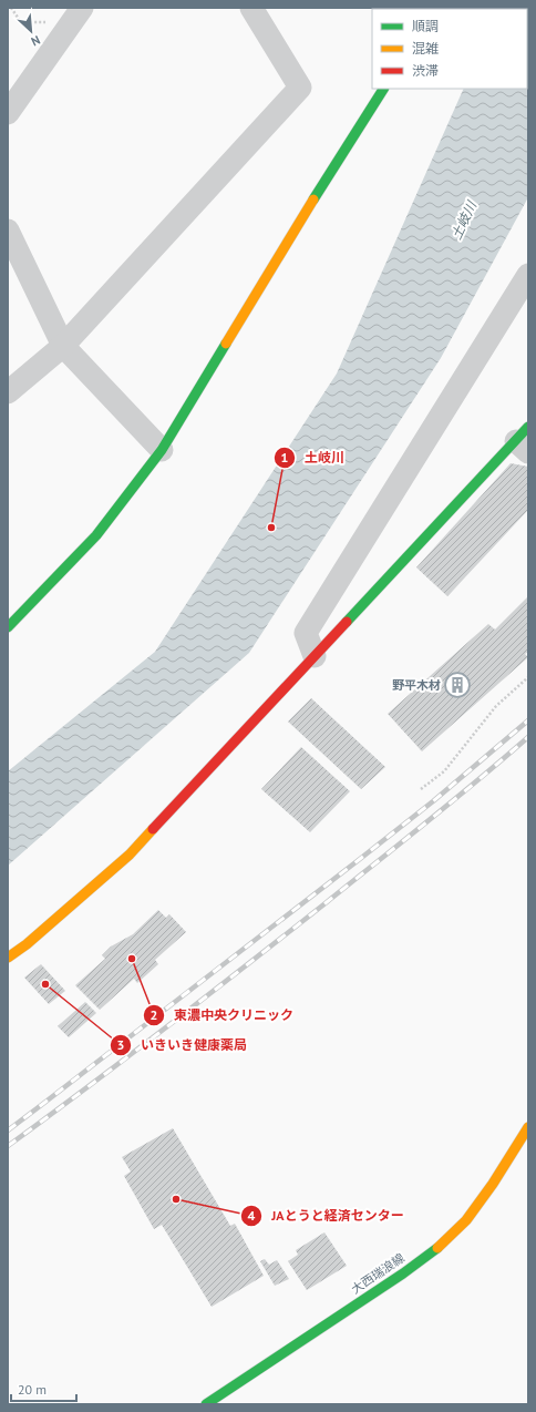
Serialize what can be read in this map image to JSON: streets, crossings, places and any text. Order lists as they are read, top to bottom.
{
  "streets": {
    "street": ["大西瑞浪線"]
  },
  "water": ["土岐川"],
  "places": {
    "other": [
      "土岐川",
      "東濃中央クリニック",
      "いきいき健康薬局",
      "JAとうと経済センター"
    ],
    "building": ["野平木材"]
  },
  "legend": ["順調", "混雑", "渋滞"],
  "scale_bar": "20 m",
  "north": "bottom right"
}
